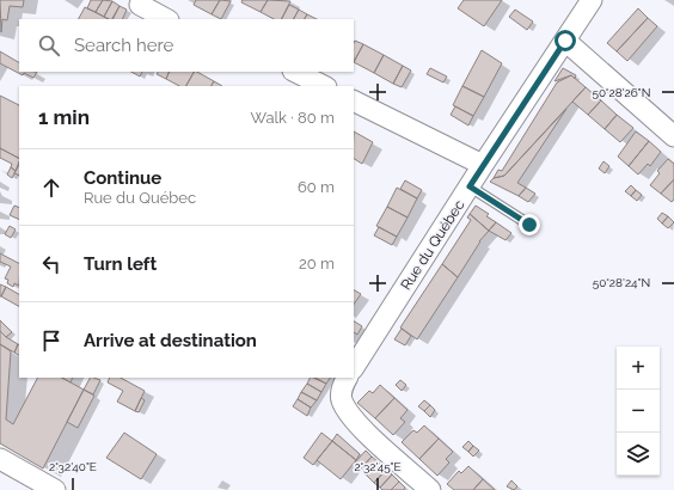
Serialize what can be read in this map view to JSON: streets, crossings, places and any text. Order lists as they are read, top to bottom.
{
  "streets": {
    "street": ["Rue du Québec"]
  },
  "page": {
    "search": "Search here",
    "heading": ["1 min", "Walk · 80 m"],
    "list": [
      ["Continue", "Rue du Québec", "60 m"],
      ["Turn left", "20 m"],
      "Arrive at destination"
    ],
    "map_buttons": ["+", "−"]
  },
  "coordinates": [
    "50°28'26\"N",
    "50°28'24\"N",
    "2°32'40\"E",
    "2°32'45\"E"
  ]
}
